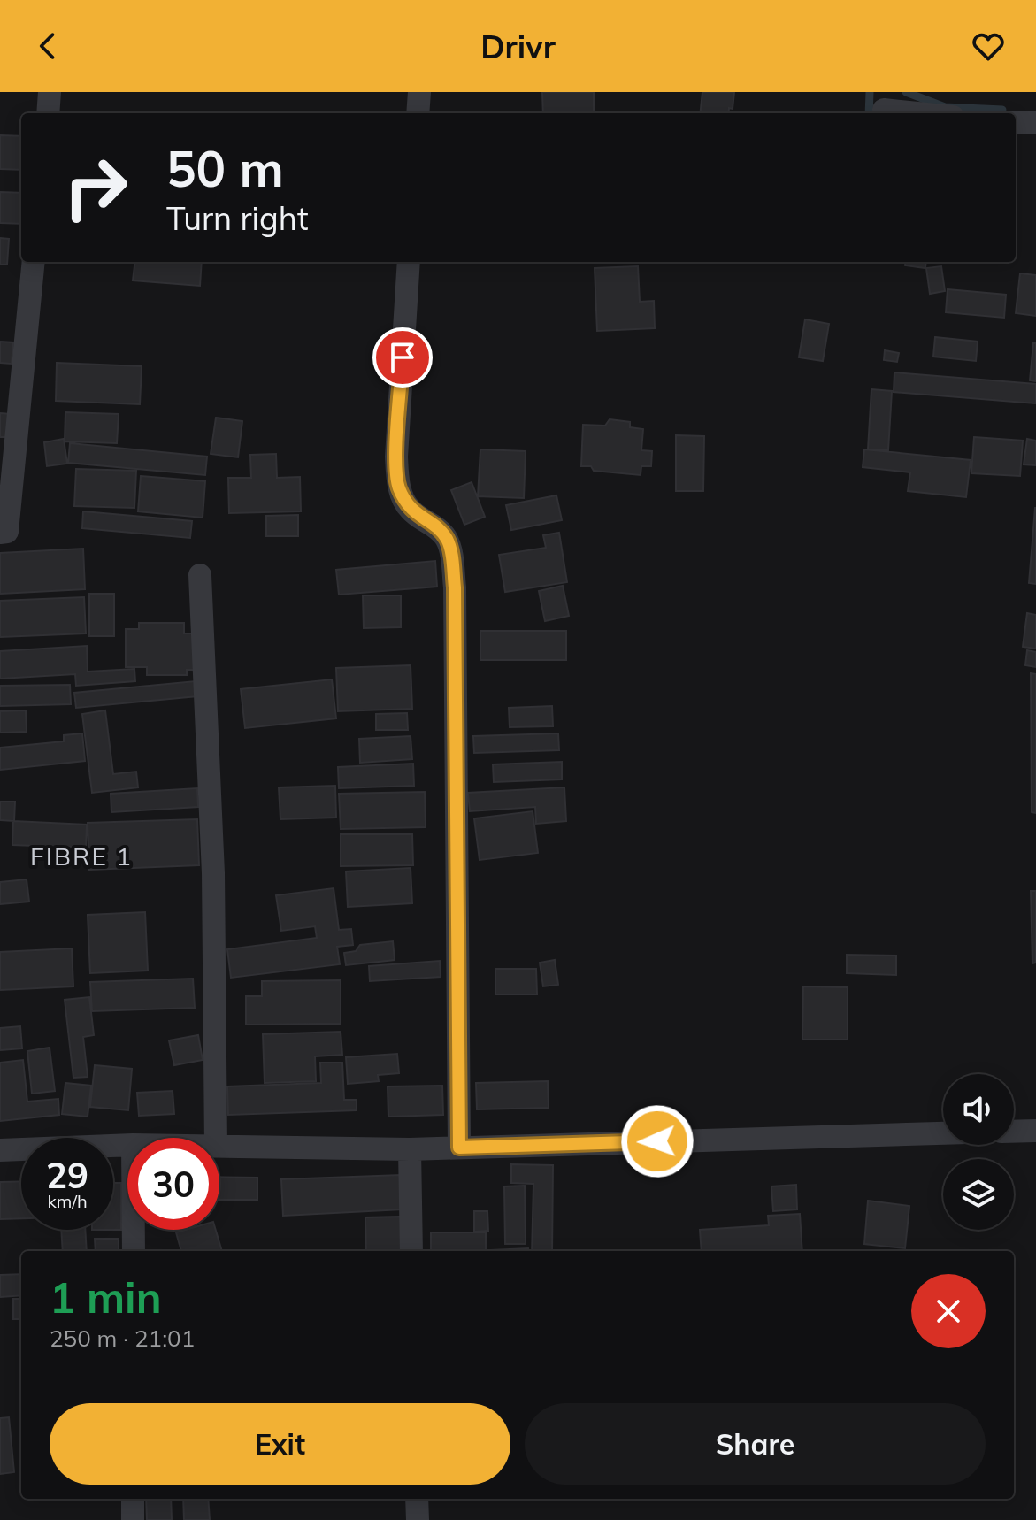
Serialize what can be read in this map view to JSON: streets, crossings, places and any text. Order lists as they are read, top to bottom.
{
  "districts": ["FIBRE 1"],
  "page": {
    "header": "Drivr",
    "turn": ["50 m", "Turn right"],
    "speed": "29 km/h",
    "limit": "30",
    "heading": ["1 min", "250 m · 21:01"],
    "buttons": ["Exit", "Share"]
  }
}
